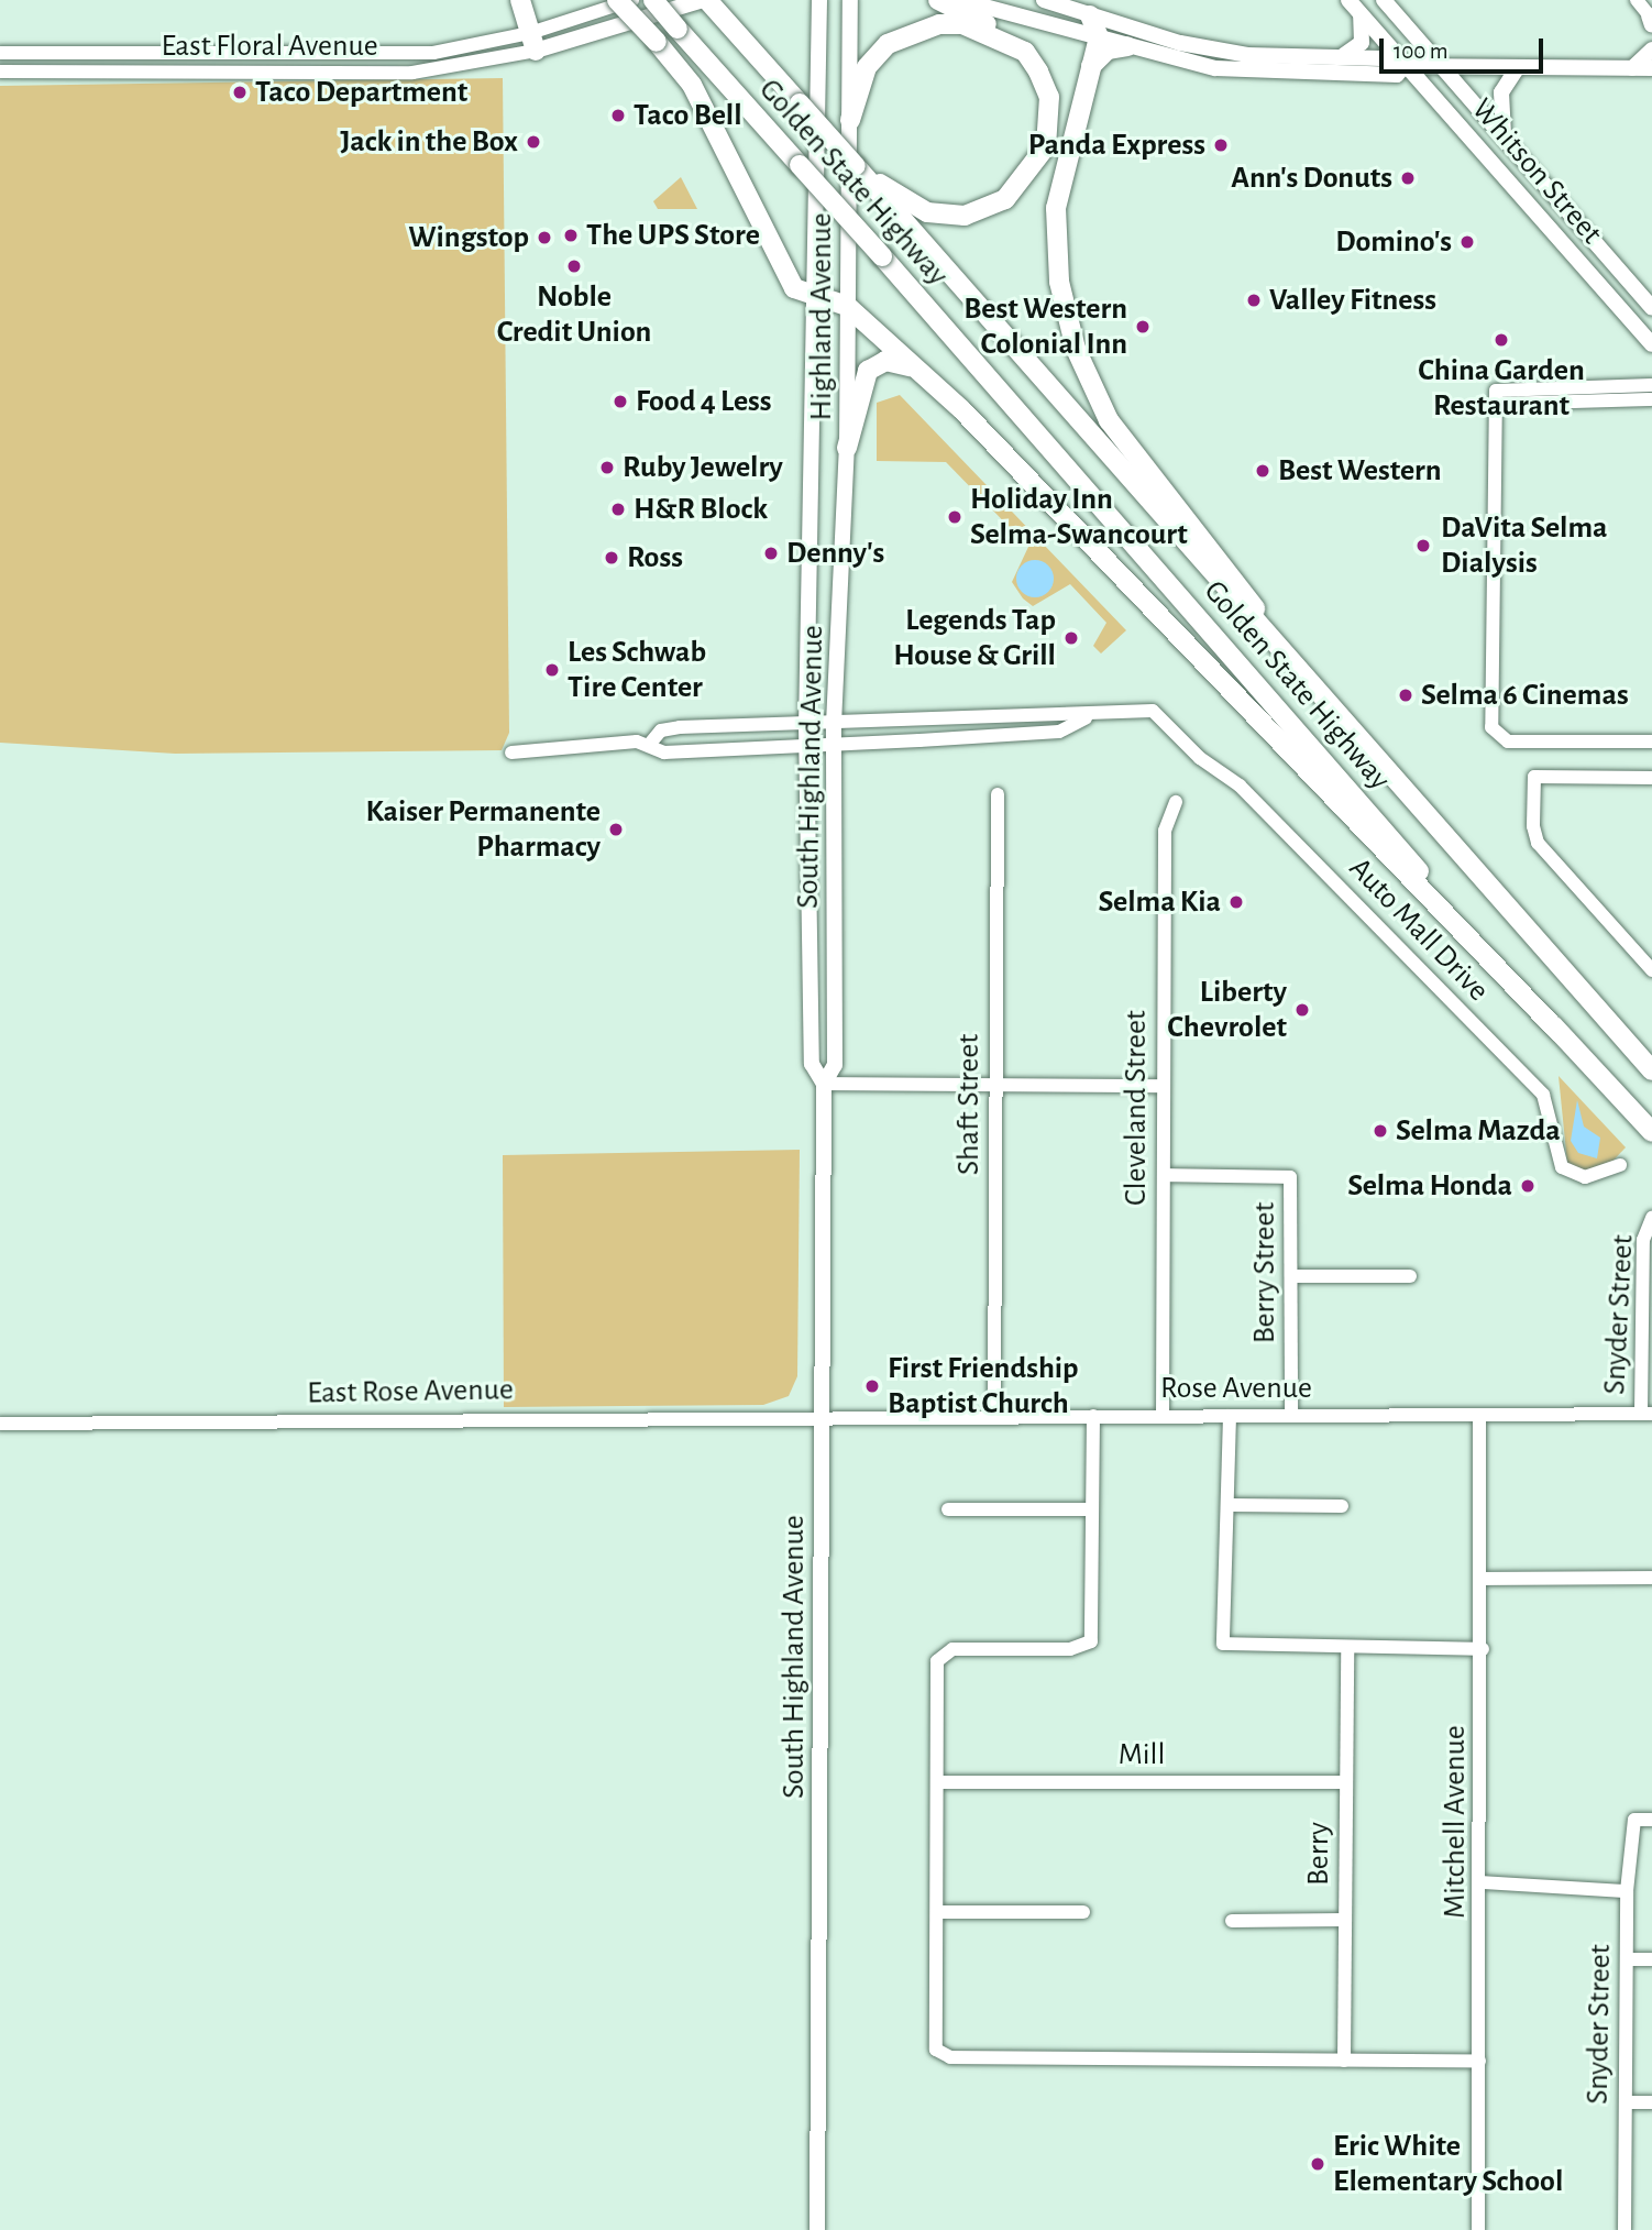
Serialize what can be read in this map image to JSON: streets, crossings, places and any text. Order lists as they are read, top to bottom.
{
  "streets": {
    "highway": ["Golden State Highway"],
    "main road": ["Whitson Street", "Highland Avenue", "South Highland Avenue"],
    "street": [
      "East Floral Avenue",
      "Auto Mall Drive",
      "Shaft Street",
      "Cleveland Street",
      "Berry Street",
      "Snyder Street",
      "Rose Avenue",
      "East Rose Avenue",
      "Mill",
      "Mitchell Avenue",
      "Berry"
    ]
  },
  "crossings": [
    ["Highland Avenue", "South Highland Avenue"],
    ["South Highland Avenue", "Rose Avenue"],
    ["South Highland Avenue", "East Rose Avenue"],
    ["Shaft Street", "Rose Avenue"],
    ["Cleveland Street", "Berry Street"],
    ["Cleveland Street", "Rose Avenue"],
    ["Berry Street", "Rose Avenue"],
    ["Snyder Street", "Rose Avenue"],
    ["Rose Avenue", "East Rose Avenue"],
    ["Rose Avenue", "Mitchell Avenue"],
    ["Mill", "Berry"]
  ],
  "places": [
    "Taco Department",
    "Taco Bell",
    "Jack in the Box",
    "Panda Express",
    "Ann's Donuts",
    "The UPS Store",
    "Wingstop",
    "Domino's",
    "Noble Credit Union",
    "Valley Fitness",
    "Best Western Colonial Inn",
    "China Garden Restaurant",
    "Food 4 Less",
    "Ruby Jewelry",
    "Best Western",
    "H&R Block",
    "Holiday Inn Selma-Swancourt",
    "DaVita Selma Dialysis",
    "Denny's",
    "Ross",
    "Legends Tap House & Grill",
    "Les Schwab Tire Center",
    "Selma 6 Cinemas",
    "Kaiser Permanente Pharmacy",
    "Selma Kia",
    "Liberty Chevrolet",
    "Selma Mazda",
    "Selma Honda",
    "First Friendship Baptist Church",
    "Eric White Elementary School"
  ],
  "scale_bar": "100 m"
}
